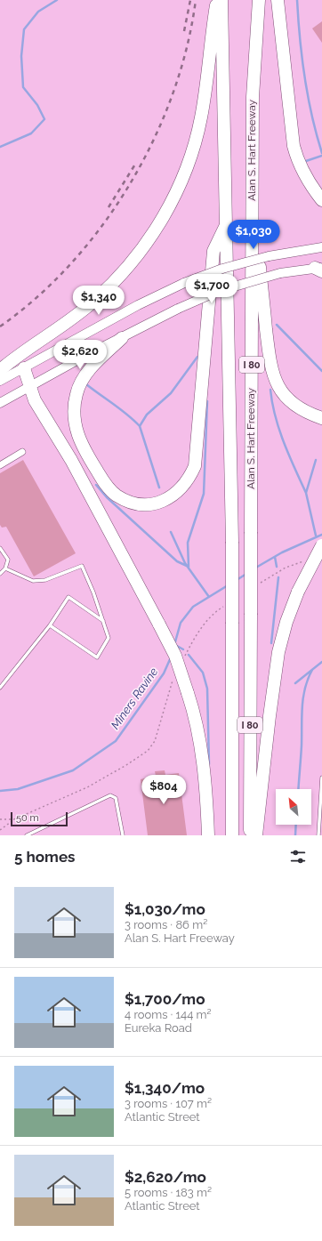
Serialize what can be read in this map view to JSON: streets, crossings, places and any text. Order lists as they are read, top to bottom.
{
  "streets": {
    "highway": ["Alan S. Hart Freeway", "I 80"]
  },
  "water": ["Miners Ravine"],
  "scale_bar": "50 m",
  "north": "top left",
  "page": {
    "price": [
      "$1,030",
      "$1,700",
      "$1,340",
      "$2,620",
      "$804"
    ],
    "scale": "50 m",
    "heading": "5 homes",
    "list": [
      {
        "name": "$1,030/mo",
        "note": "3 rooms · 86 m² · Alan S. Hart Freeway"
      },
      {
        "name": "$1,700/mo",
        "note": "4 rooms · 144 m² · Eureka Road"
      },
      {
        "name": "$1,340/mo",
        "note": "3 rooms · 107 m² · Atlantic Street"
      },
      {
        "name": "$2,620/mo",
        "note": "5 rooms · 183 m² · Atlantic Street"
      }
    ]
  }
}
